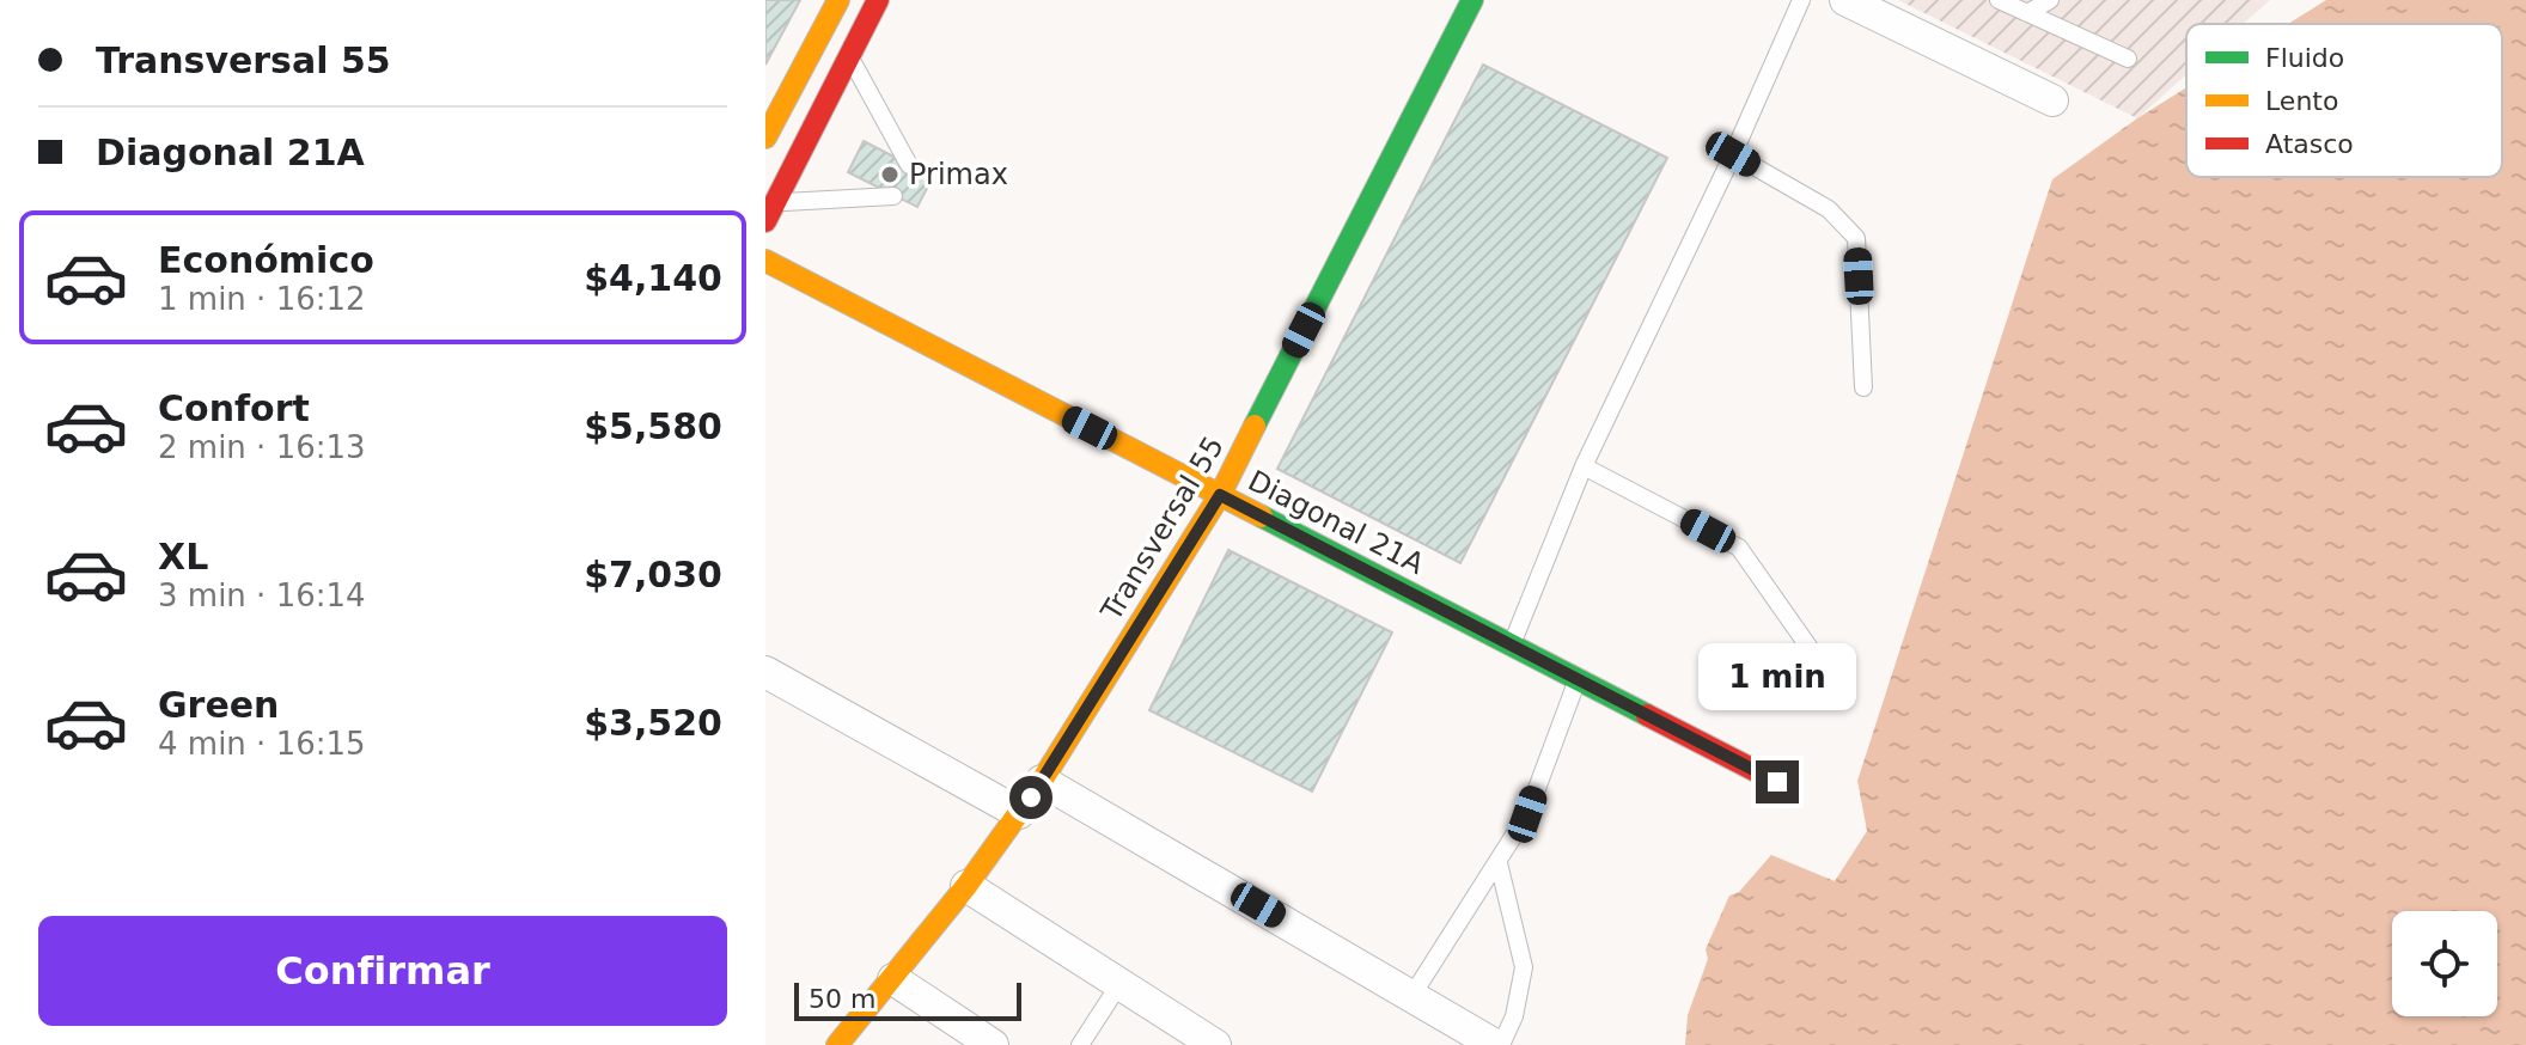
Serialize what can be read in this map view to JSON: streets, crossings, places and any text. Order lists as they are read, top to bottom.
{
  "streets": {
    "street": ["Diagonal 21A", "Transversal 55"]
  },
  "crossings": [
    ["Diagonal 21A", "Transversal 55"]
  ],
  "places": ["Primax"],
  "legend": ["Fluido", "Lento", "Atasco"],
  "scale_bar": "50 m",
  "page": {
    "banner": ["Transversal 55", "Diagonal 21A"],
    "list": [
      {
        "name": "Económico",
        "note": "1 min · 16:12",
        "value": "$4,140"
      },
      {
        "name": "Confort",
        "note": "2 min · 16:13",
        "value": "$5,580"
      },
      {
        "name": "XL",
        "note": "3 min · 16:14",
        "value": "$7,030"
      },
      {
        "name": "Green",
        "note": "4 min · 16:15",
        "value": "$3,520"
      }
    ],
    "bubble": "1 min",
    "buttons": "Confirmar",
    "scale": "50 m"
  }
}
